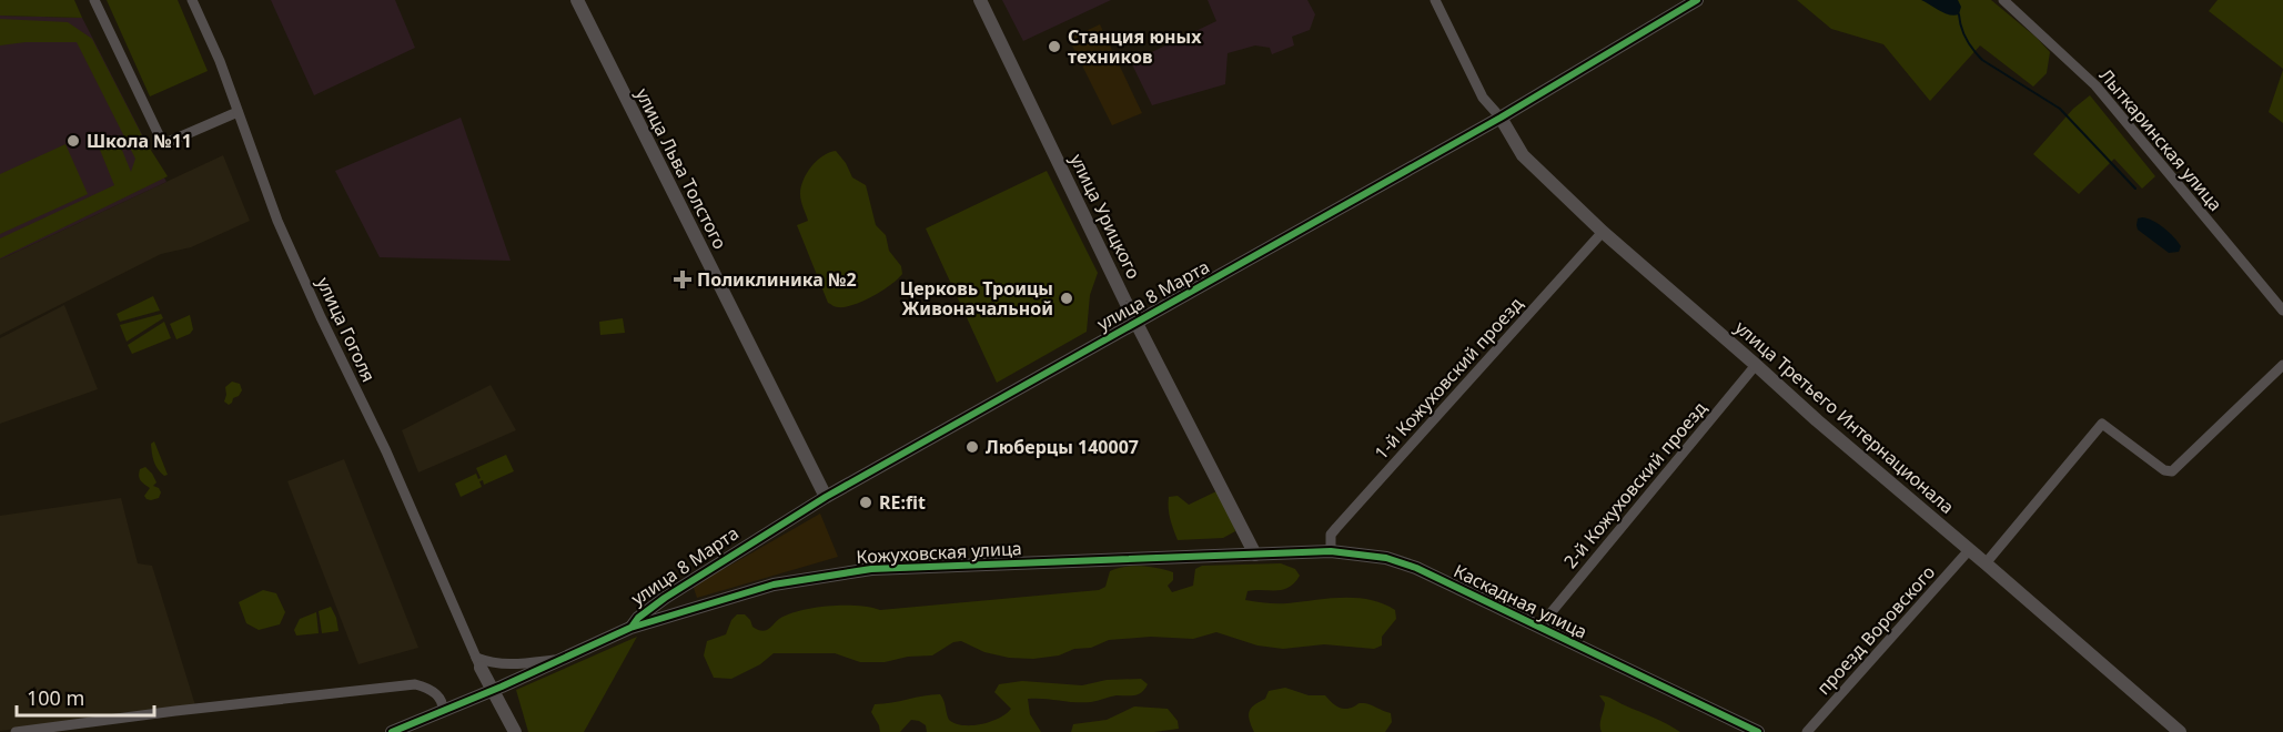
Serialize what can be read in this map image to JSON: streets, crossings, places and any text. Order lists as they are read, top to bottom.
{
  "streets": {
    "street": [
      "Лыткаринская улица",
      "улица Льва Толстого",
      "улица Урицкого",
      "улица 8 Марта",
      "улица Гоголя",
      "1-й Кожуховский проезд",
      "улица Третьего Интернационала",
      "2-й Кожуховский проезд",
      "Кожуховская улица",
      "Каскадная улица",
      "проезд Воровского"
    ]
  },
  "crossings": [
    ["улица Льва Толстого", "улица 8 Марта"],
    ["улица Урицкого", "улица 8 Марта"],
    ["улица Урицкого", "Кожуховская улица"],
    ["улица Урицкого", "Каскадная улица"],
    ["улица 8 Марта", "улица Третьего Интернационала"],
    ["улица 8 Марта", "Кожуховская улица"],
    ["1-й Кожуховский проезд", "улица Третьего Интернационала"],
    ["1-й Кожуховский проезд", "Каскадная улица"],
    ["улица Третьего Интернационала", "2-й Кожуховский проезд"],
    ["улица Третьего Интернационала", "проезд Воровского"],
    ["2-й Кожуховский проезд", "Каскадная улица"],
    ["Кожуховская улица", "Каскадная улица"]
  ],
  "places": {
    "other": [
      "Станция юных техников",
      "Школа №11",
      "Церковь Троицы Живоначальной",
      "Люберцы 140007",
      "RE:fit"
    ],
    "health": ["Поликлиника №2"]
  },
  "scale_bar": "100 m"
}
